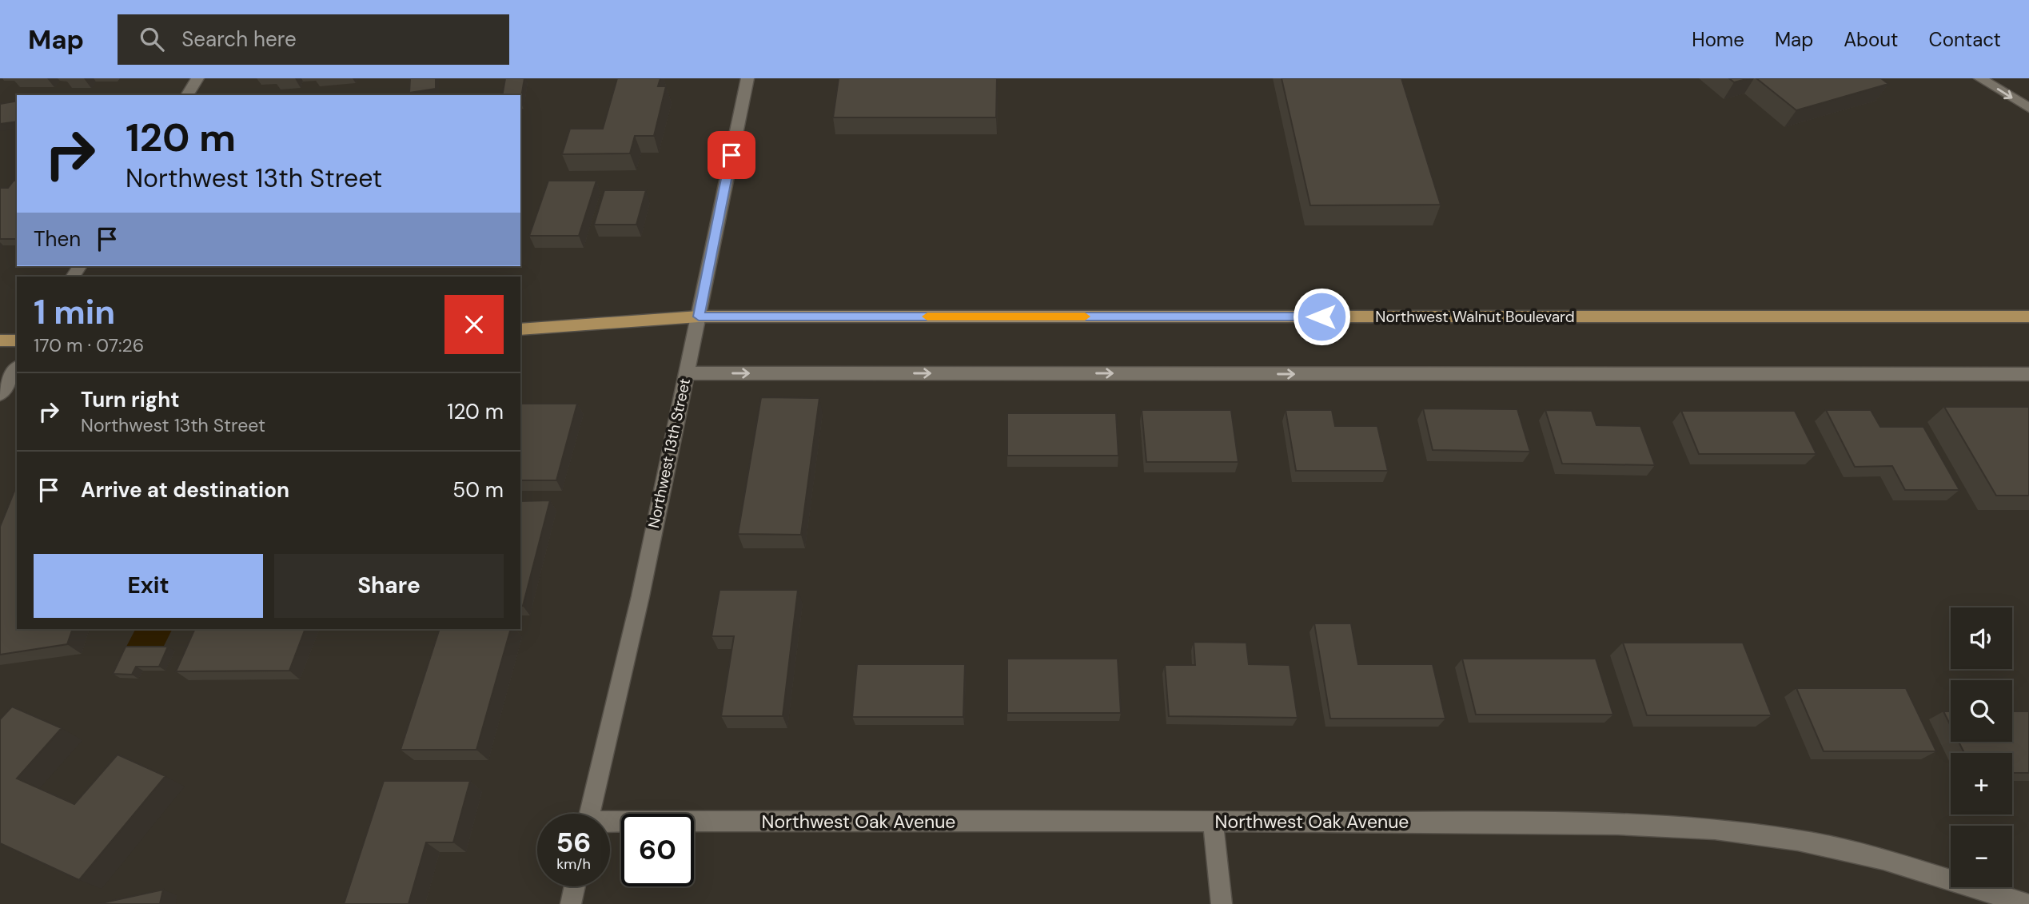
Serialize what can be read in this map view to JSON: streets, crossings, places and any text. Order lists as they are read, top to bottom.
{
  "streets": {
    "main road": ["Northwest Walnut Boulevard"],
    "street": ["Northwest 13th Street", "Northwest Oak Avenue"]
  },
  "crossings": [
    ["Northwest Walnut Boulevard", "Northwest 13th Street"]
  ],
  "page": {
    "header": "Map",
    "search": "Search here",
    "nav": [
      "Home",
      "Map",
      "About",
      "Contact"
    ],
    "turn": ["120 m", "Northwest 13th Street"],
    "then": "Then",
    "heading": ["1 min", "170 m · 07:26"],
    "list": [
      {
        "name": "Turn right",
        "note": "Northwest 13th Street",
        "value": "120 m"
      },
      {
        "name": "Arrive at destination",
        "value": "50 m"
      }
    ],
    "buttons": ["Exit", "Share"],
    "map_buttons": ["+", "−"],
    "speed": "56 km/h",
    "limit": "60"
  }
}
